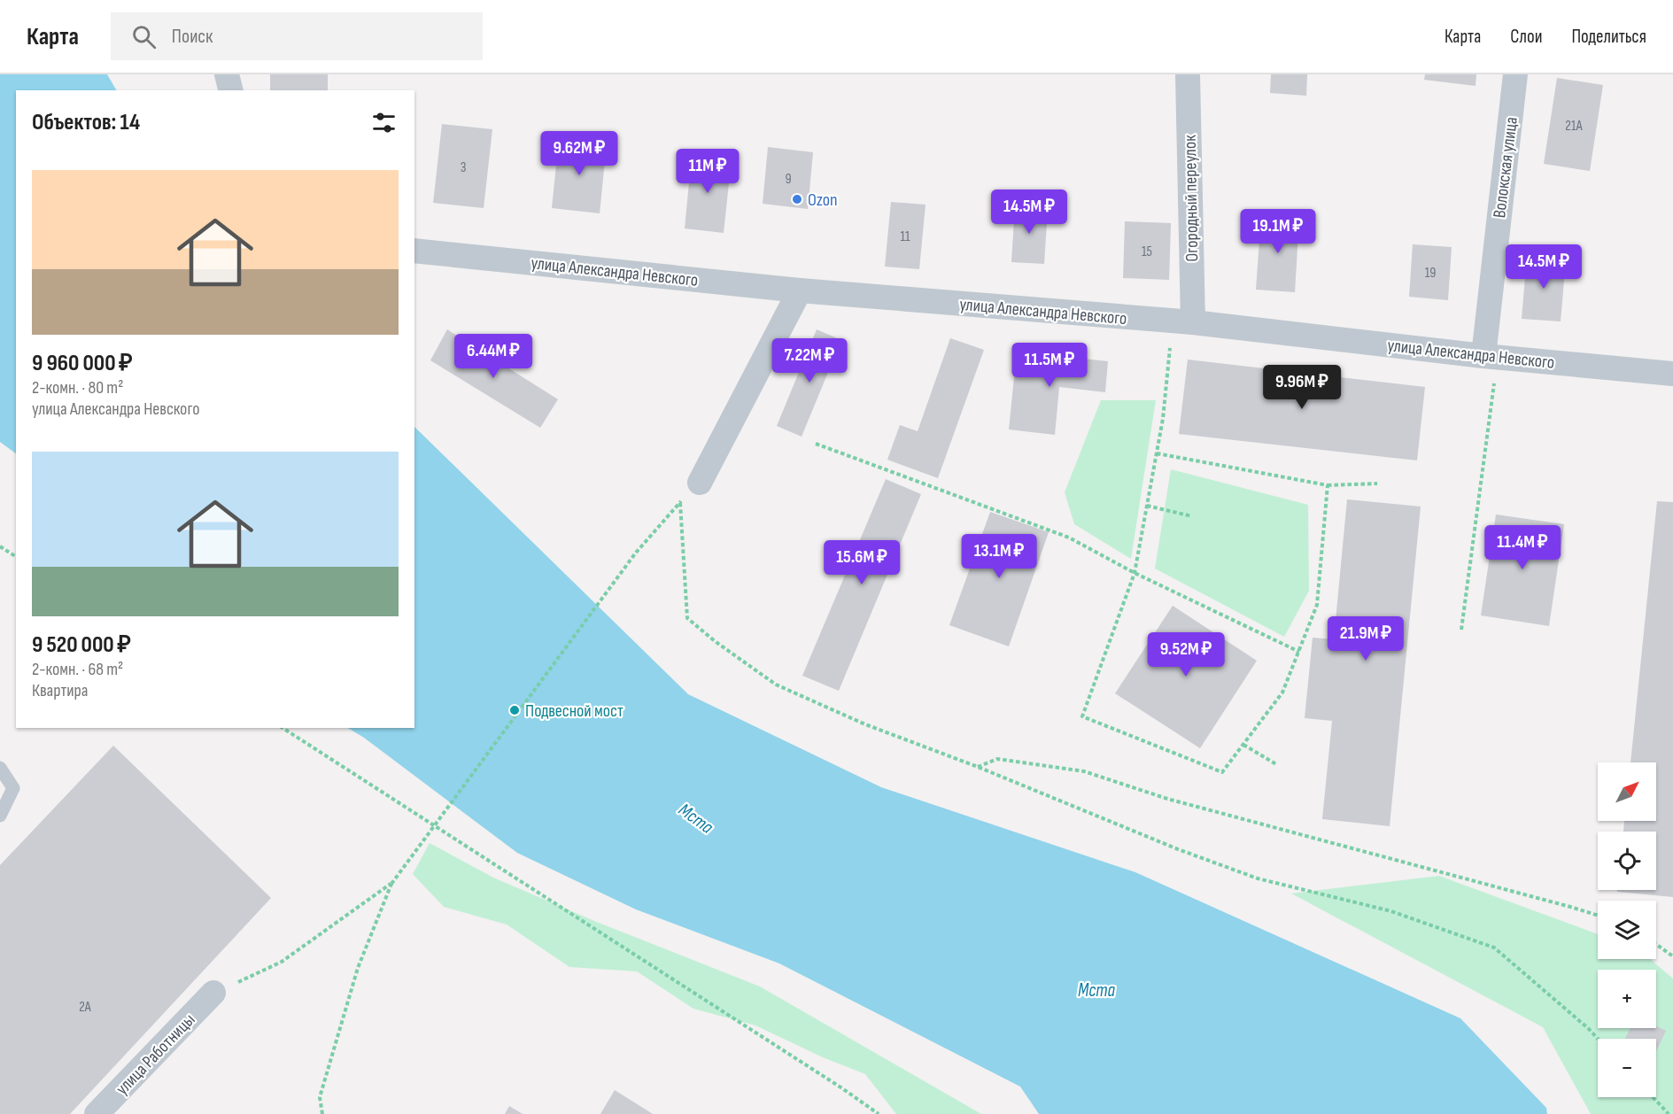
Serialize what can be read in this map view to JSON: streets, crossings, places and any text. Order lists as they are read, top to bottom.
{
  "streets": {
    "street": [
      "Волокская улица",
      "Огородный переулок",
      "улица Александра Невского",
      "улица Работницы"
    ]
  },
  "crossings": [
    ["Волокская улица", "улица Александра Невского"],
    ["Огородный переулок", "улица Александра Невского"]
  ],
  "water": ["Мста"],
  "places": ["Ozon", "Подвесной мост"],
  "house_numbers": [
    "21А",
    "3",
    "9",
    "11",
    "15",
    "19",
    "2А"
  ],
  "north": "top right",
  "page": {
    "header": "Карта",
    "search": "Поиск",
    "nav": ["Карта", "Слои", "Поделиться"],
    "heading": "Объектов: 14",
    "price": [
      "9.62M ₽",
      "11M ₽",
      "14.5M ₽",
      "19.1M ₽",
      "14.5M ₽",
      "6.44M ₽",
      "7.22M ₽",
      "11.5M ₽",
      "9.96M ₽",
      "11.4M ₽",
      "13.1M ₽",
      "15.6M ₽",
      "21.9M ₽",
      "9.52M ₽"
    ],
    "list": [
      {
        "name": "9 960 000 ₽",
        "note": "2-комн. · 80 m² · улица Александра Невского"
      },
      {
        "name": "9 520 000 ₽",
        "note": "2-комн. · 68 m² · Квартира"
      }
    ],
    "map_buttons": ["+", "−"]
  }
}
